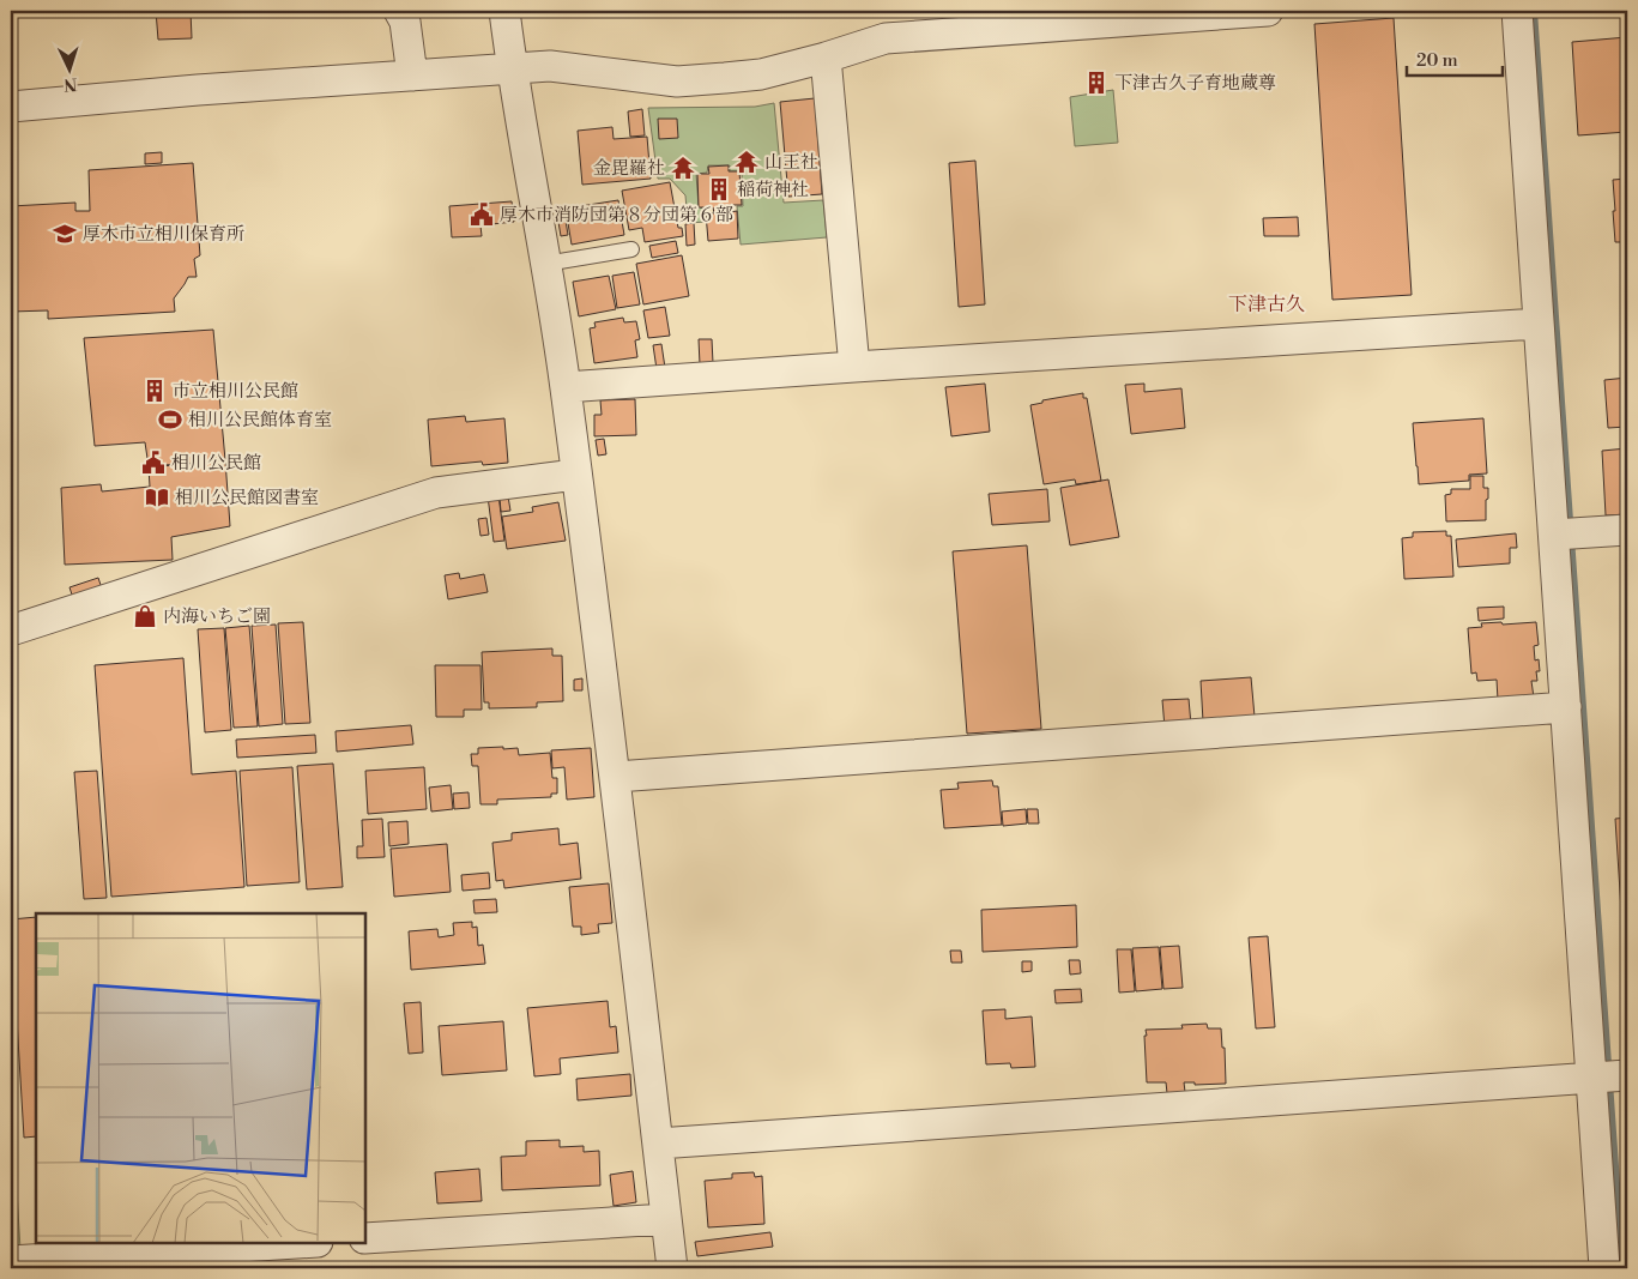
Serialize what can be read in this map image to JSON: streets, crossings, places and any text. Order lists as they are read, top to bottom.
{
  "districts": ["下津古久"],
  "places": {
    "building": ["下津古久子育地蔵尊", "稲荷神社", "市立相川公民館"],
    "temple": ["山王社", "金毘羅社"],
    "public building": ["厚木市消防団第８分団第６部", "相川公民館"],
    "school or university": ["厚木市立相川保育所"],
    "sports": ["相川公民館体育室"],
    "library": ["相川公民館図書室"],
    "shop": ["内海いちご園"]
  },
  "scale_bar": "20 m",
  "north": "bottom"
}
